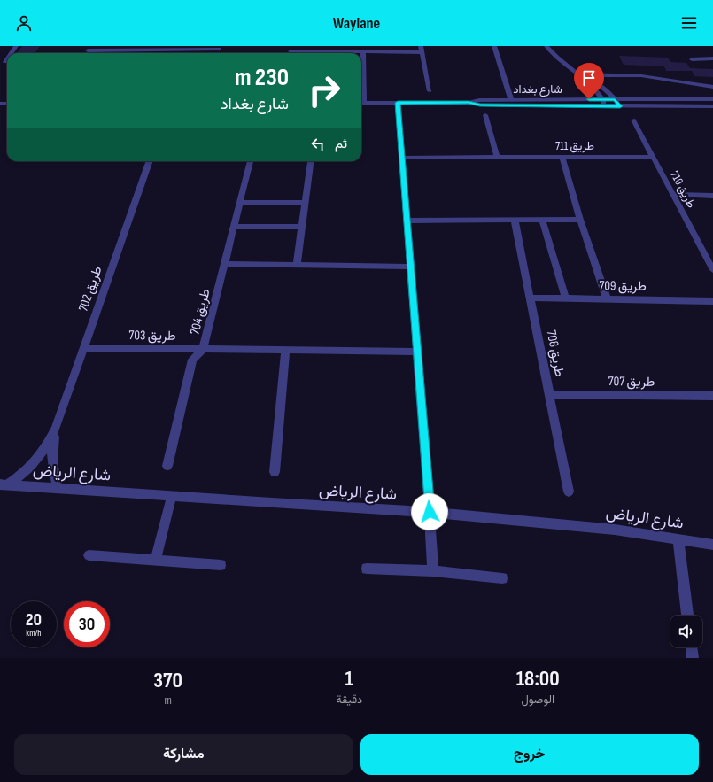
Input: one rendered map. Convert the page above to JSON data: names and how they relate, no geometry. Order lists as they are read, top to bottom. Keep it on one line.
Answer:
{"streets":{"street":["شارع بغداد","طريق 711","طريق 710","طريق 709","طريق 702","طريق 704","طريق 703","طريق 708","طريق 707","شارع الرياض"]},"crossings":[["طريق 711","طريق 710"],["طريق 709","طريق 708"],["طريق 702","طريق 703"],["طريق 702","شارع الرياض"],["طريق 704","طريق 703"],["طريق 708","طريق 707"]],"page":{"header":"Waylane","turn":["230 m","شارع بغداد"],"then":"ثم","speed":"20 km/h","limit":"30","eta":["18:00","الوصول","1","دقيقة","370","m"],"buttons":["خروج","مشاركة"]}}
